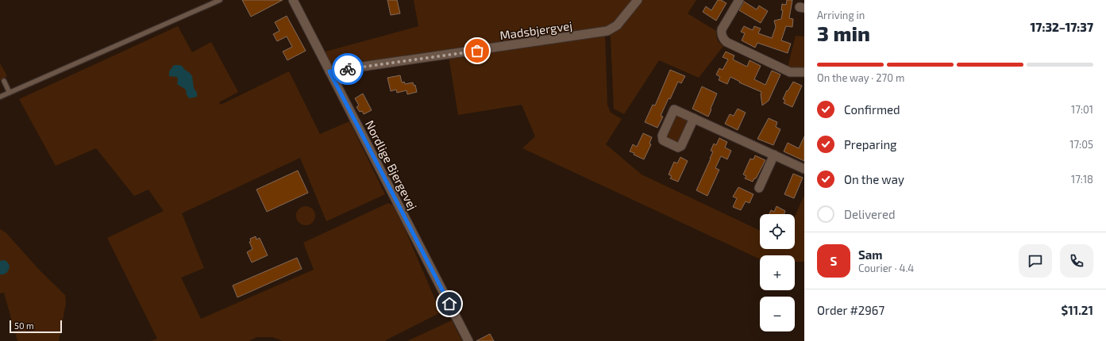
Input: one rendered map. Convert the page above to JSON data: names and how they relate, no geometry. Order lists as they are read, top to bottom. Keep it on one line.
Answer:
{"streets":{"street":["Madsbjergvej","Nordlige Bjergevej"]},"crossings":[["Madsbjergvej","Nordlige Bjergevej"]],"scale_bar":"50 m","page":{"heading":["3 min","Arriving in","17:32–17:37"],"panel":["Sam","Courier · 4.4","Order #2967","$11.21"],"bar":"On the way · 270 m","list":[["Confirmed","17:01"],["Preparing","17:05"],["On the way","17:18"],"Delivered"],"map_buttons":["+","−"],"round":"S","scale":"50 m"}}
